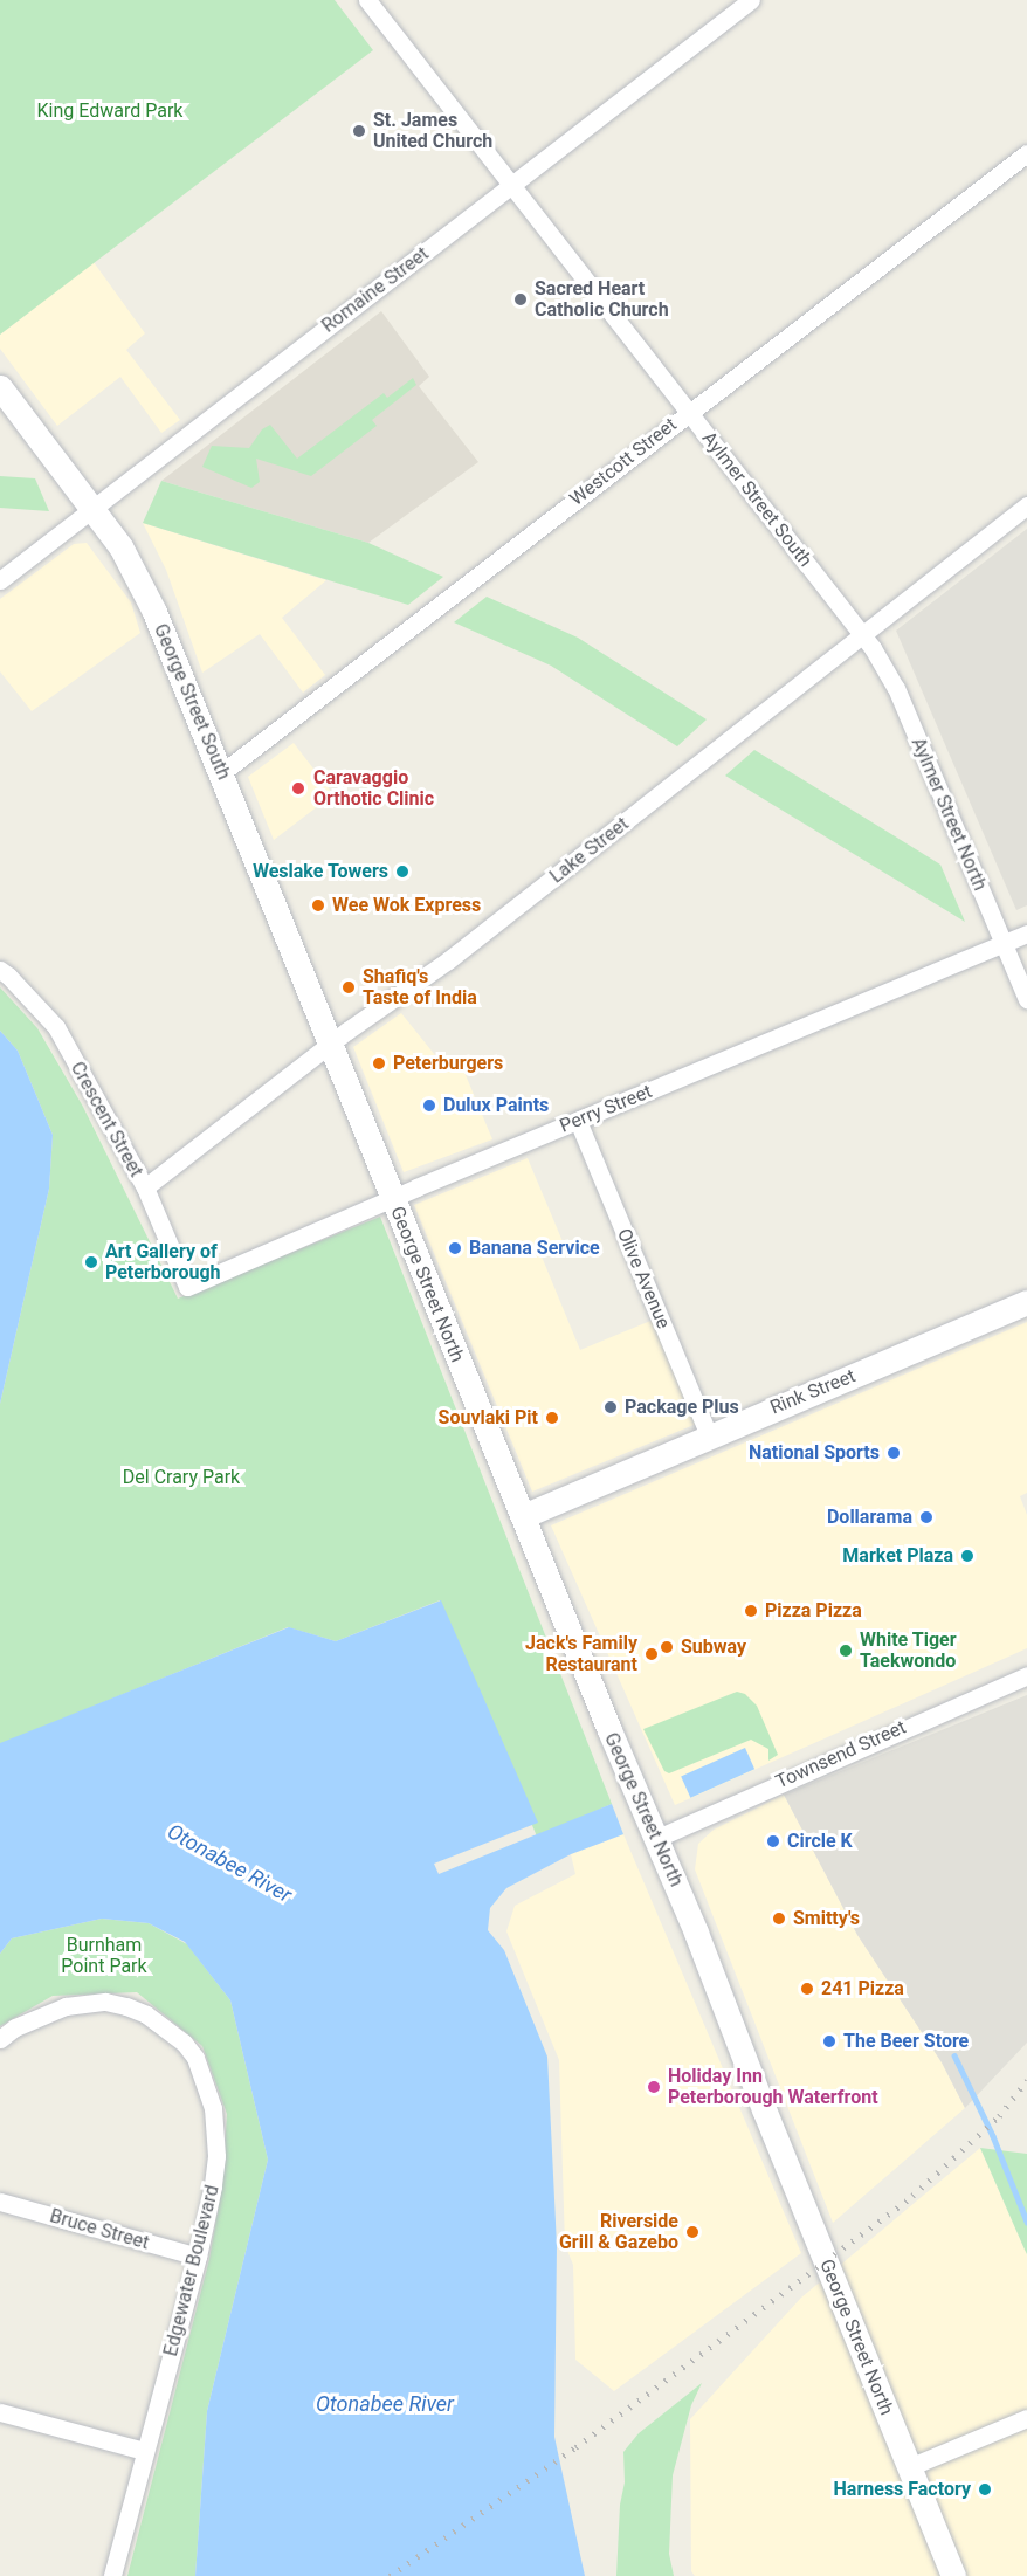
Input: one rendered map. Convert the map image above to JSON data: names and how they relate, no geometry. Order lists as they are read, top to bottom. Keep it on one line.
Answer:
{"streets":{"main road":["George Street South","George Street North","Rink Street"],"street":["Romaine Street","Westcott Street","Aylmer Street South","Aylmer Street North","Lake Street","Perry Street","Crescent Street","Olive Avenue","Townsend Street","Bruce Street","Edgewater Boulevard"]},"crossings":[["Romaine Street","Aylmer Street South"],["Romaine Street","George Street South"],["Westcott Street","Aylmer Street South"],["Westcott Street","George Street South"],["Aylmer Street South","Aylmer Street North"],["Aylmer Street South","Lake Street"],["George Street South","Lake Street"],["George Street South","George Street North"],["Aylmer Street North","Lake Street"],["Aylmer Street North","Perry Street"],["Lake Street","Crescent Street"],["Lake Street","George Street North"],["Perry Street","Crescent Street"],["Perry Street","Olive Avenue"],["Perry Street","George Street North"],["Olive Avenue","Rink Street"],["George Street North","Rink Street"],["George Street North","Townsend Street"],["Bruce Street","Edgewater Boulevard"]],"water":["Otonabee River"],"parks":["King Edward Park","Del Crary Park","Burnham Point Park"],"places":["St. James United Church","Sacred Heart Catholic Church","Caravaggio Orthotic Clinic","Weslake Towers","Wee Wok Express","Shafiq's Taste of India","Peterburgers","Dulux Paints","Banana Service","Art Gallery of Peterborough","Package Plus","Souvlaki Pit","National Sports","Dollarama","Market Plaza","Pizza Pizza","Subway","White Tiger Taekwondo","Jack's Family Restaurant","Circle K","Smitty's","241 Pizza","The Beer Store","Holiday Inn Peterborough Waterfront","Riverside Grill & Gazebo","Harness Factory"]}
